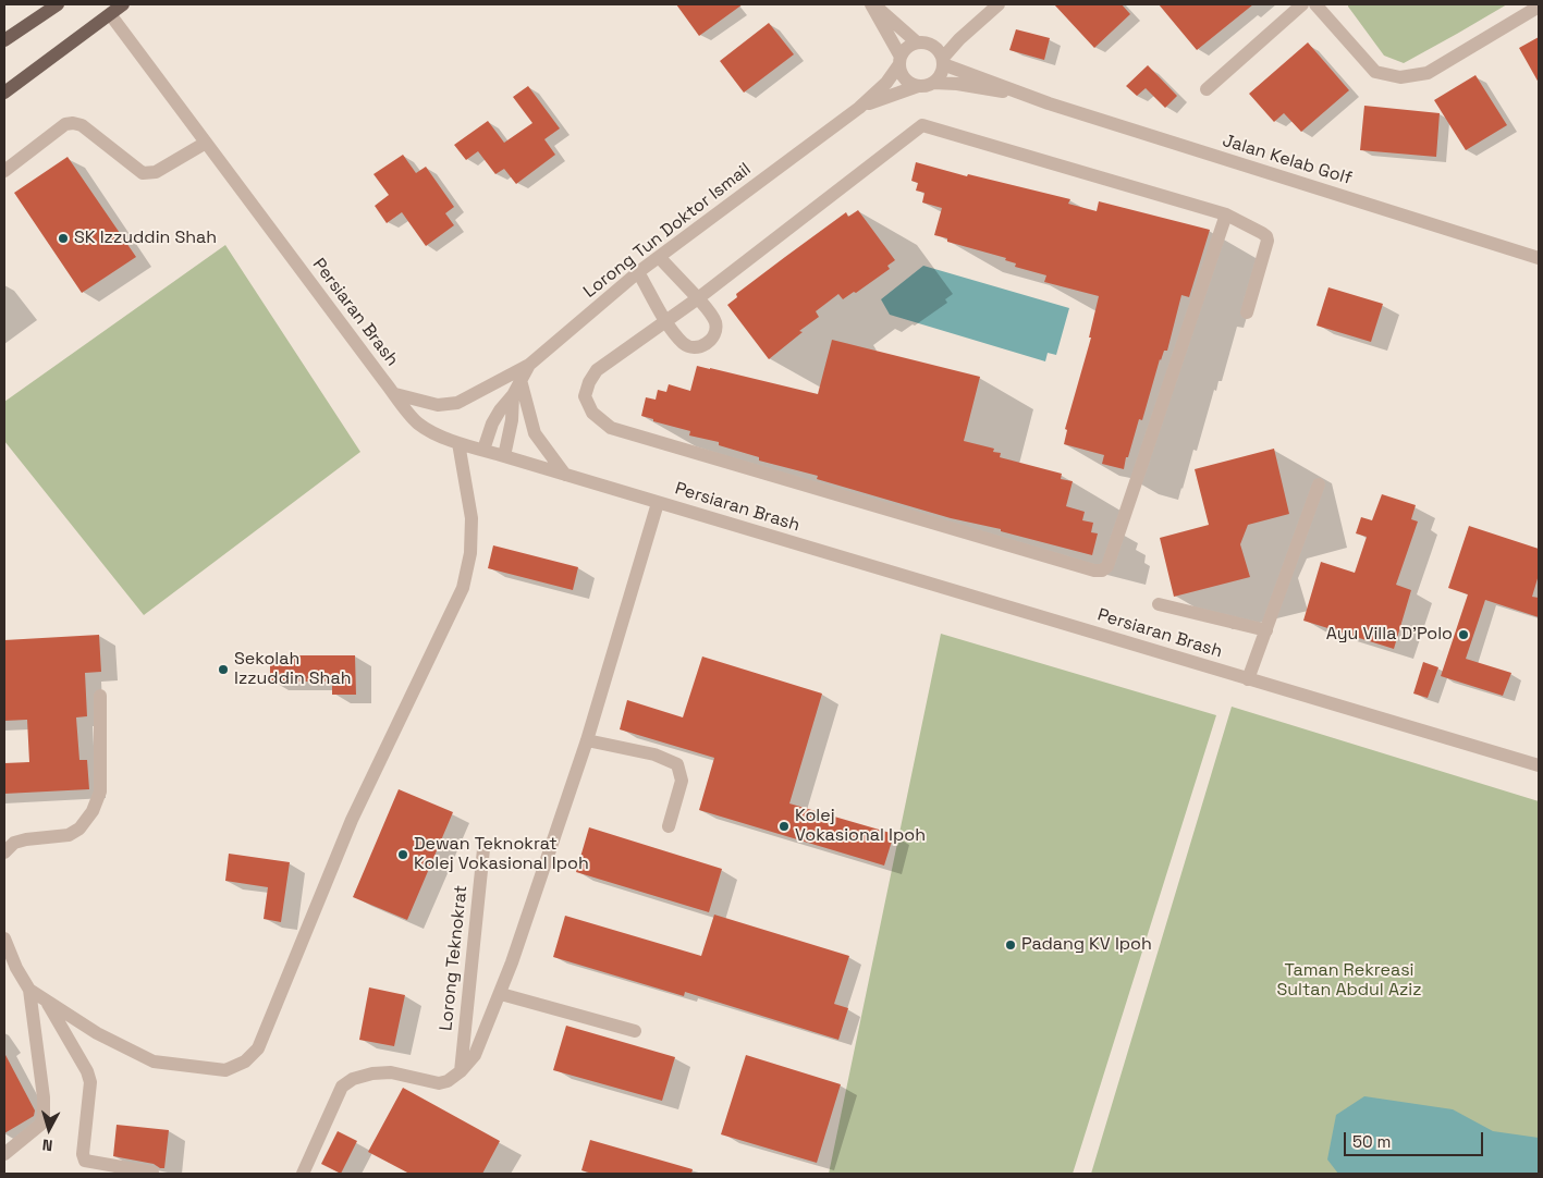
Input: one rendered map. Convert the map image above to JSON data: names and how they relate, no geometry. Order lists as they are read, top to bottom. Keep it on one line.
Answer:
{"streets":{"street":["Jalan Kelab Golf","Lorong Tun Doktor Ismail","Persiaran Brash","Lorong Teknokrat"]},"crossings":[["Jalan Kelab Golf","Lorong Tun Doktor Ismail"],["Lorong Tun Doktor Ismail","Persiaran Brash"]],"parks":["Taman Rekreasi Sultan Abdul Aziz"],"places":["SK Izzuddin Shah","Ayu Villa D'Polo","Sekolah Izzuddin Shah","Kolej Vokasional Ipoh","Dewan Teknokrat Kolej Vokasional Ipoh","Padang KV Ipoh"],"scale_bar":"50 m","north":"bottom"}
